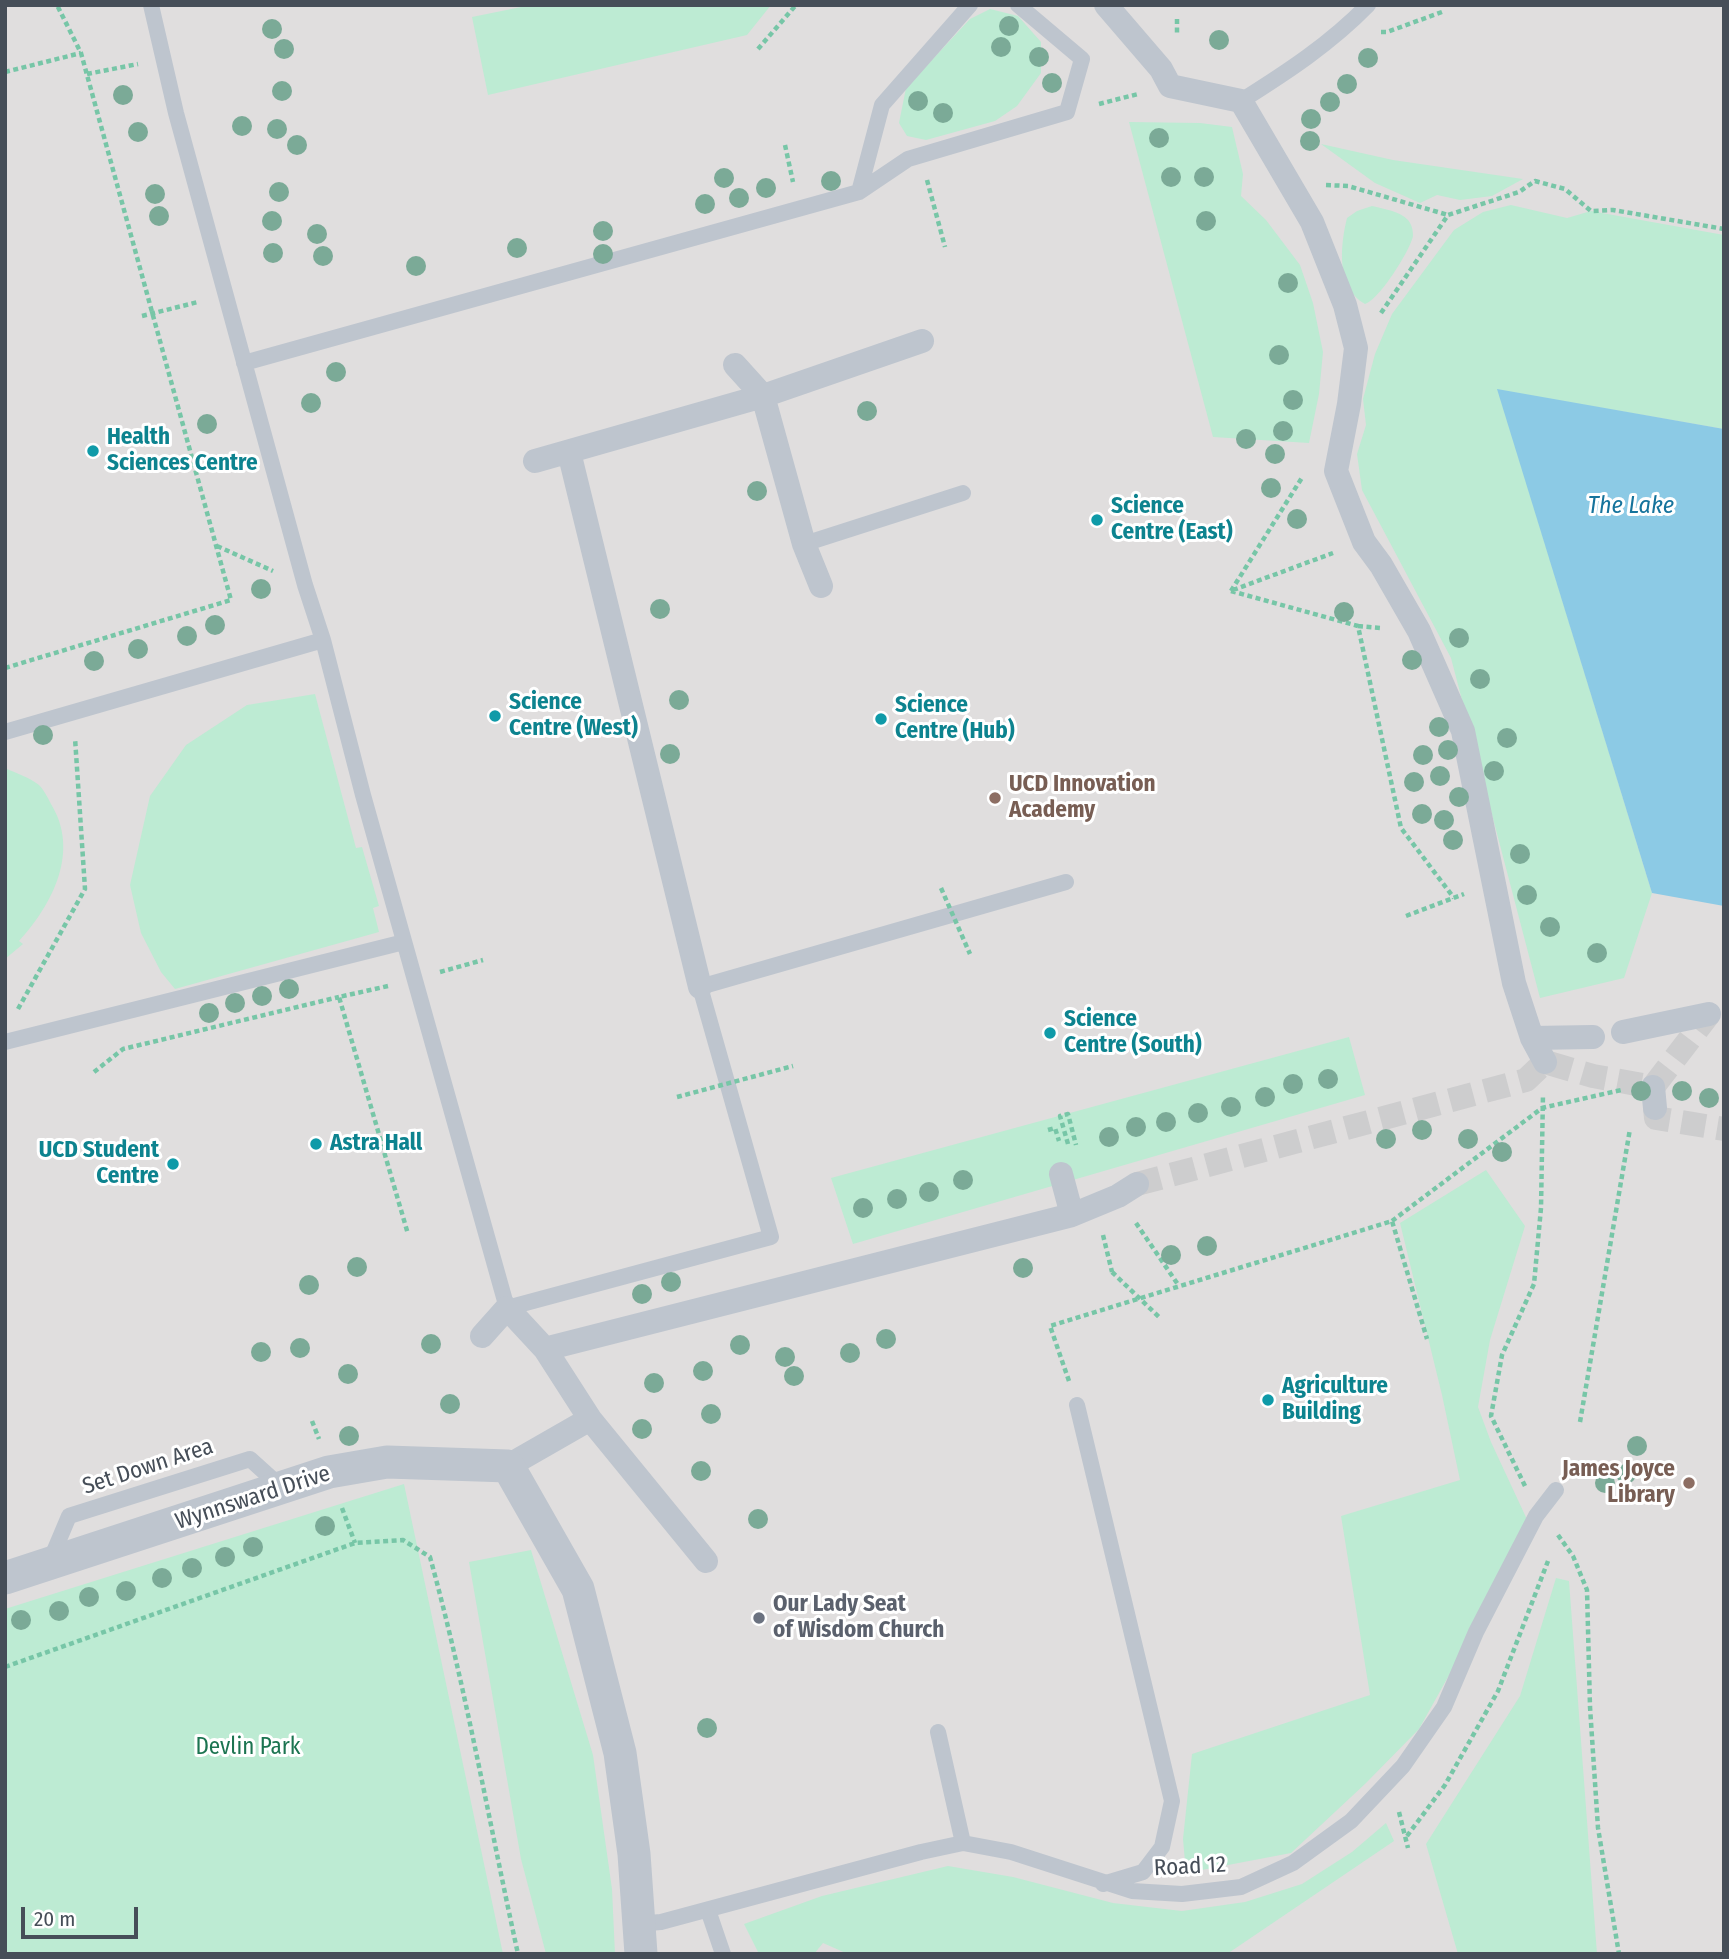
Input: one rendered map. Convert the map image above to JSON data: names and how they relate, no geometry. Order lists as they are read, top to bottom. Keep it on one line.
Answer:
{"streets":{"street":["Wynnsward Drive"],"lane":["Road 12"]},"water":["The Lake"],"parks":["Devlin Park"],"places":["Health Sciences Centre","Science Centre (East)","Science Centre (West)","Science Centre (Hub)","UCD Innovation Academy","Science Centre (South)","Astra Hall","UCD Student Centre","Agriculture Building","James Joyce Library","Our Lady Seat of Wisdom Church"],"scale_bar":"20 m"}
